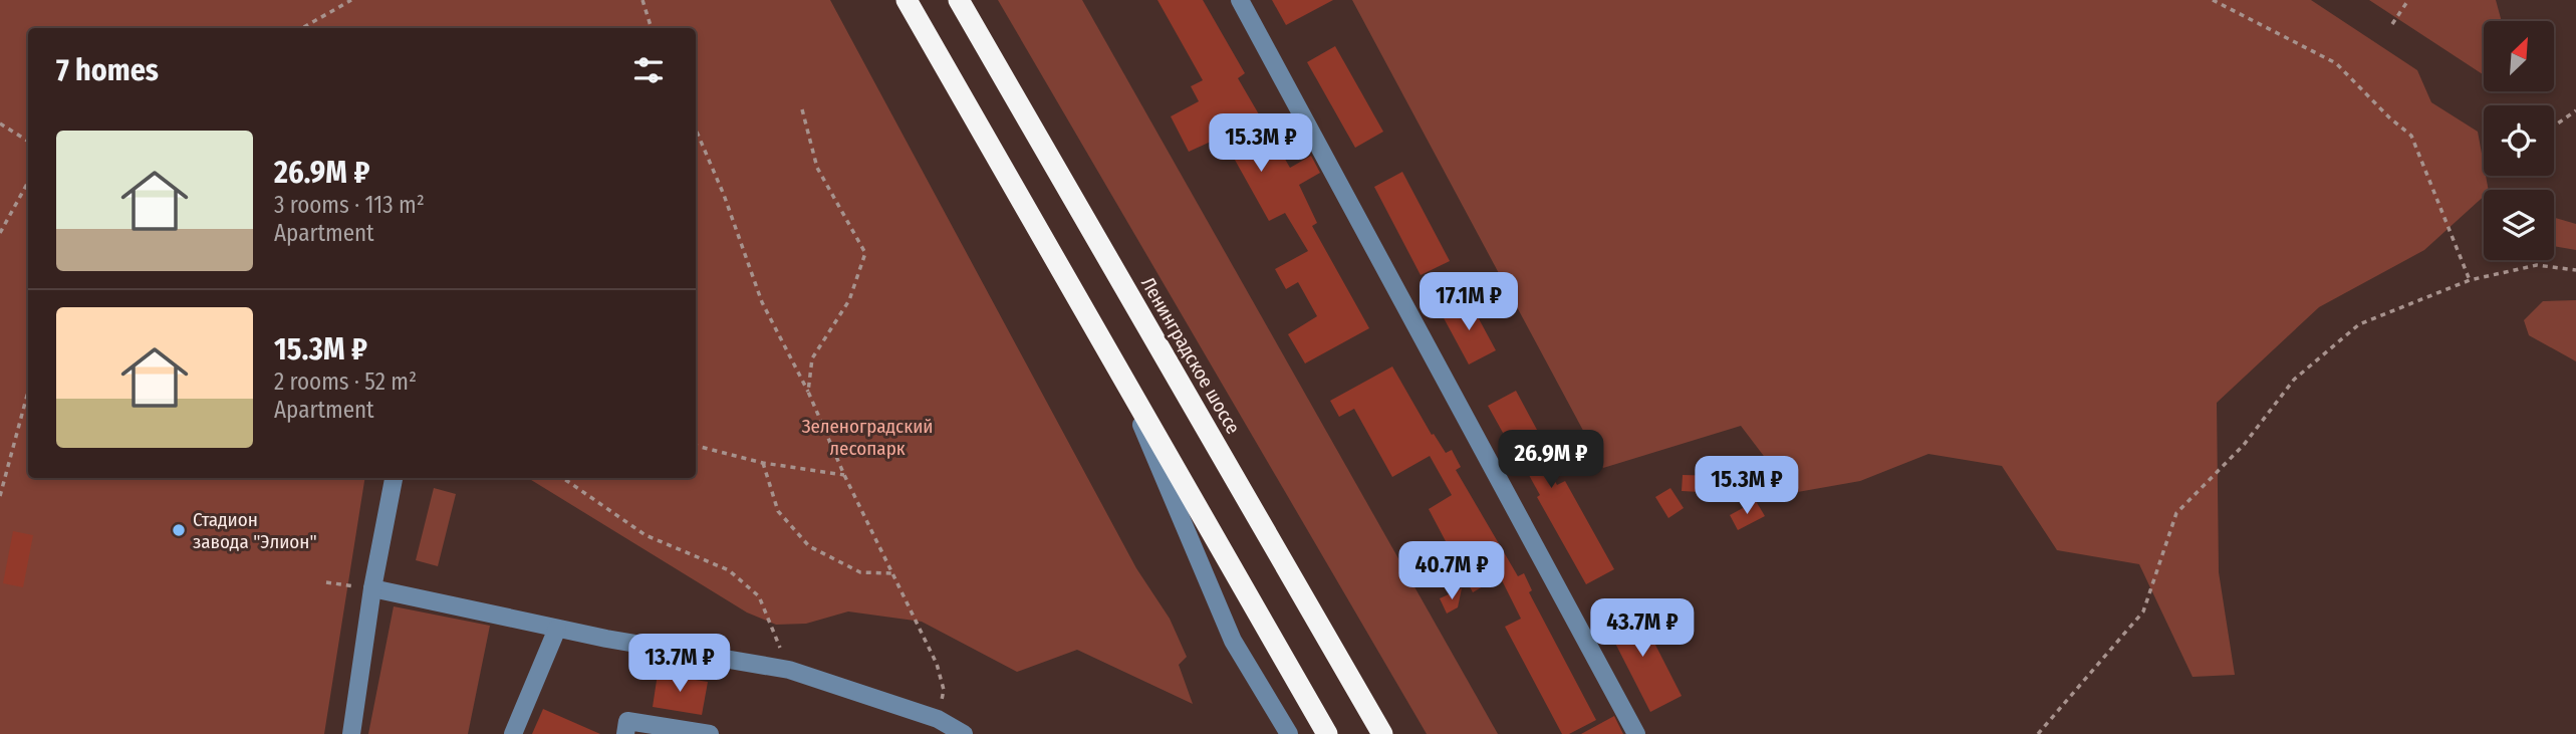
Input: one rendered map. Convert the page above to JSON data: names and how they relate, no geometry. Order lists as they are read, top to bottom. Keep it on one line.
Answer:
{"streets":{"highway":["Ленинградское шоссе"]},"parks":["Зеленоградский лесопарк"],"places":["Стадион завода \"Элион\""],"north":"top right","page":{"heading":"7 homes","list":[{"name":"26.9M ₽","note":"3 rooms · 113 m² · Apartment"},{"name":"15.3M ₽","note":"2 rooms · 52 m² · Apartment"}],"price":["15.3M ₽","17.1M ₽","26.9M ₽","15.3M ₽","40.7M ₽","43.7M ₽","13.7M ₽"]}}
